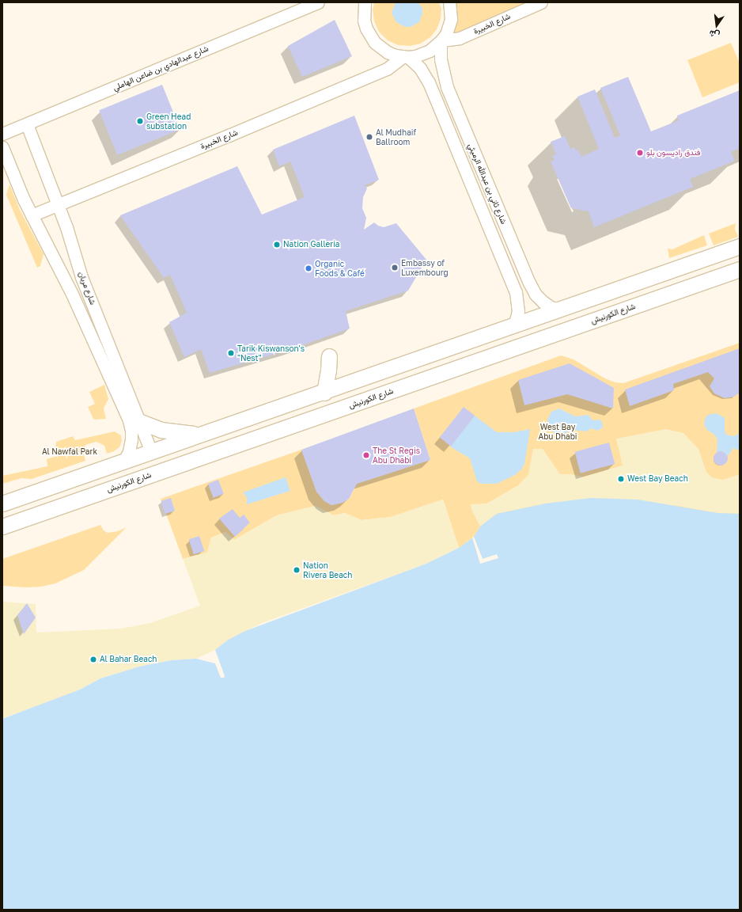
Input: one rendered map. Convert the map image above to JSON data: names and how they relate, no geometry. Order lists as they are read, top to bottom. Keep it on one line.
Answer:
{"streets":{"main road":["شارع الكورنيش"],"street":["شارع الخبيرة","شارع عبدالهادي بن ضاعن الهاملي","شارع ثاني بن عبدالله الرميثي","شارع مربان"]},"crossings":[["شارع الخبيرة","شارع ثاني بن عبدالله الرميثي"],["شارع الخبيرة","شارع مربان"],["شارع عبدالهادي بن ضاعن الهاملي","شارع مربان"]],"parks":["West Bay Abu Dhabi","Al Nawfal Park"],"places":["Green Head substation","Al Mudhaif Ballroom","فندق راديسون بلو","Nation Galleria","Embassy of Luxembourg","Organic Foods & Café","Tarik Kiswanson's \"Nest\"","The St Regis Abu Dhabi","West Bay Beach","Nation Rivera Beach","Al Bahar Beach"],"north":"bottom"}
